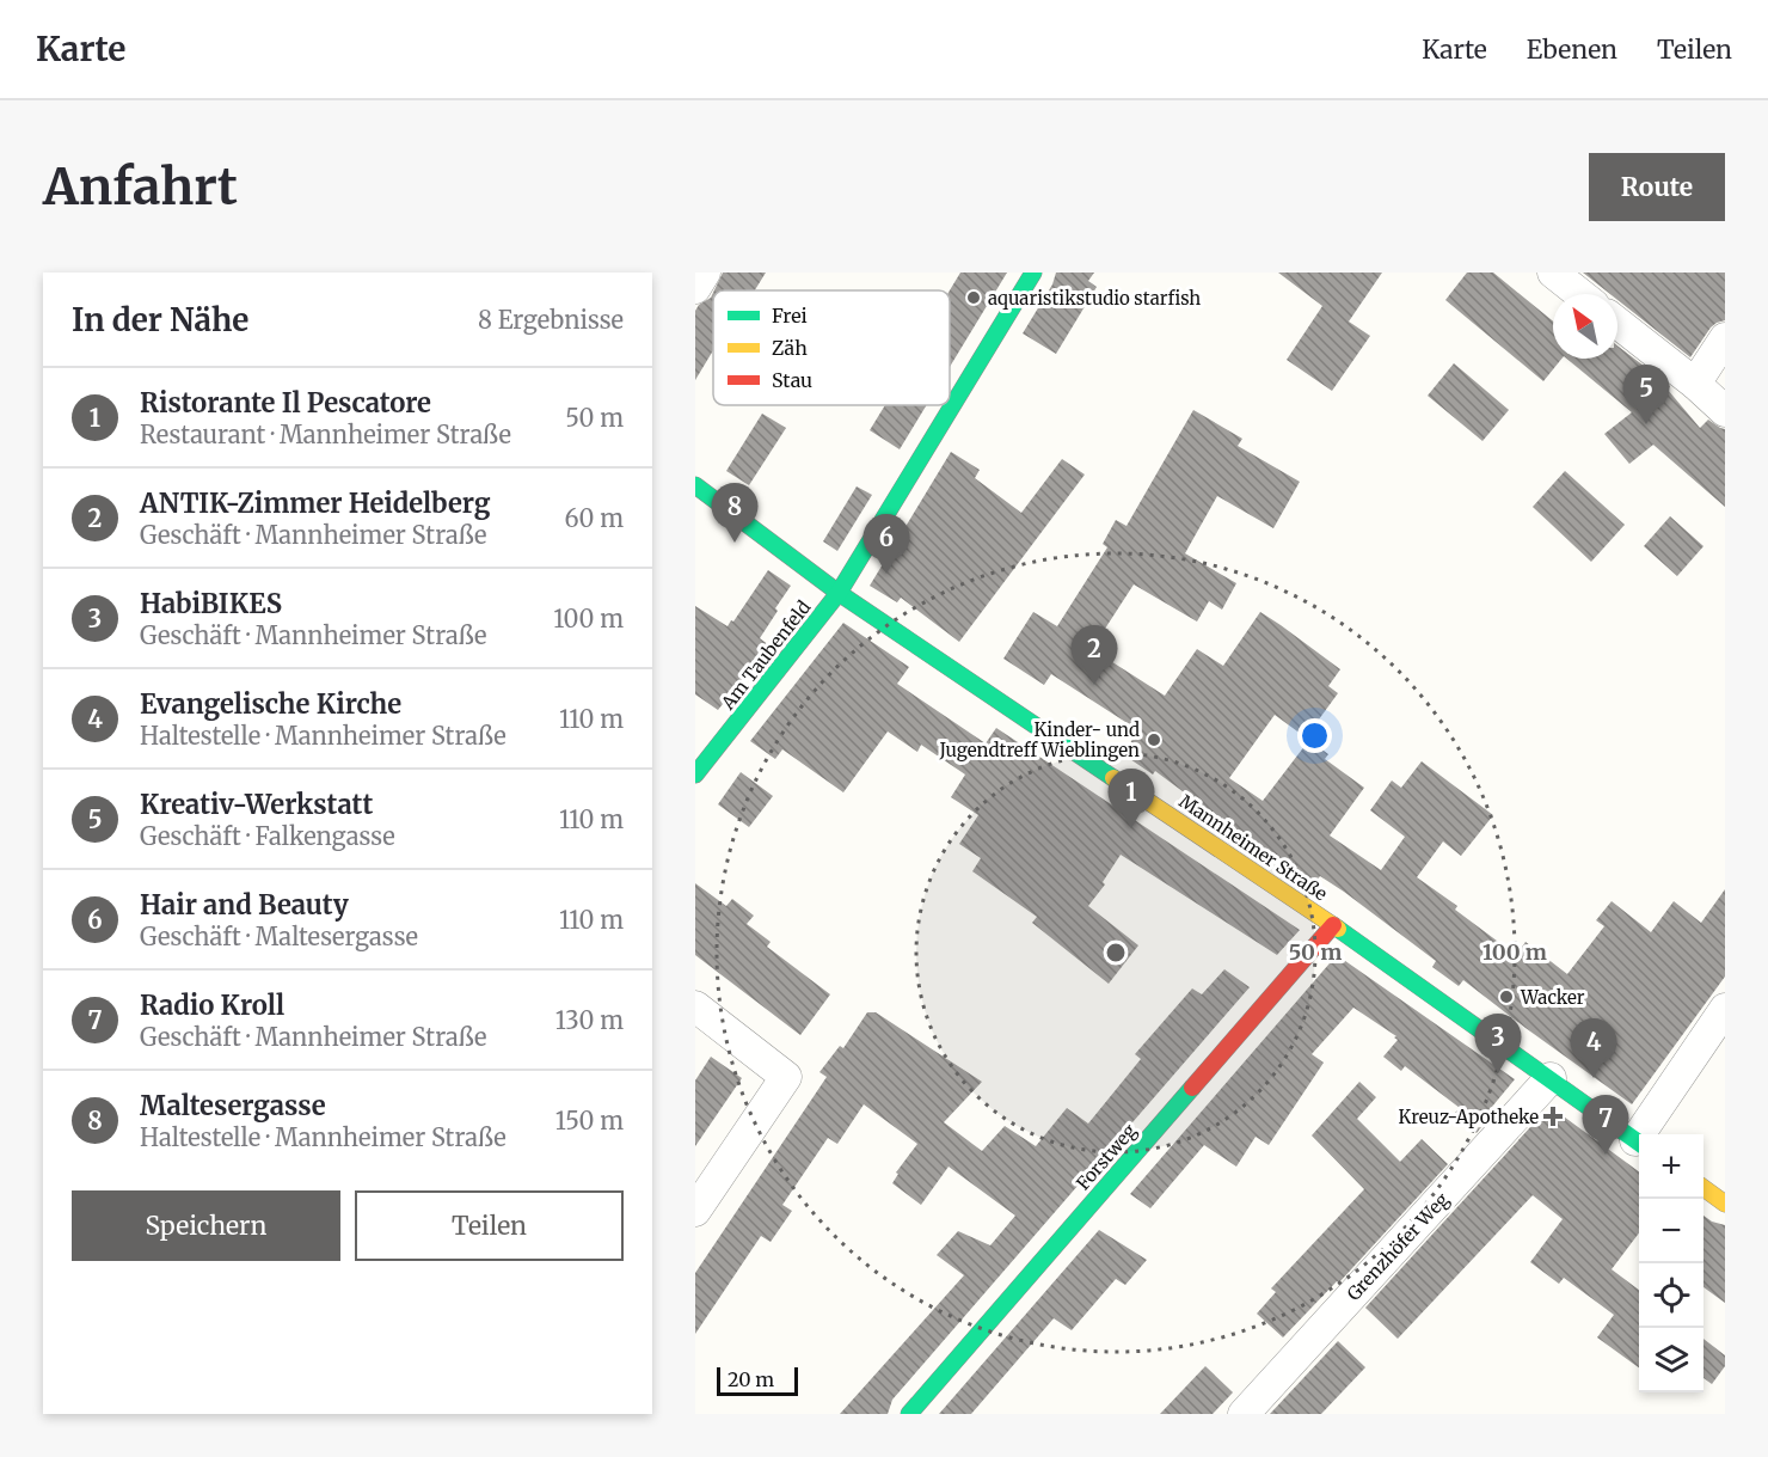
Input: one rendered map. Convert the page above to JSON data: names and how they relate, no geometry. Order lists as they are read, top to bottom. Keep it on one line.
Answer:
{"streets":{"street":["Am Taubenfeld","Mannheimer Straße","Forstweg","Grenzhöfer Weg"]},"crossings":[["Am Taubenfeld","Mannheimer Straße"],["Mannheimer Straße","Forstweg"],["Mannheimer Straße","Grenzhöfer Weg"]],"places":{"other":["aquaristikstudio starfish","Kinder- und Jugendtreff Wieblingen","Wacker"],"health":["Kreuz-Apotheke"]},"legend":["Frei","Zäh","Stau"],"scale_bar":"20 m","north":"top left","page":{"header":"Karte","nav":["Karte","Ebenen","Teilen"],"buttons":["Route",["Speichern","Teilen"]],"title":"Anfahrt","heading":["In der Nähe","8 Ergebnisse"],"pins":["5","8","6","2","1","3","4","7"],"list":[{"mark":"1","name":"Ristorante Il Pescatore","note":"Restaurant · Mannheimer Straße","value":"50 m"},{"mark":"2","name":"ANTIK-Zimmer Heidelberg","note":"Geschäft · Mannheimer Straße","value":"60 m"},{"mark":"3","name":"HabiBIKES","note":"Geschäft · Mannheimer Straße","value":"100 m"},{"mark":"4","name":"Evangelische Kirche","note":"Haltestelle · Mannheimer Straße","value":"110 m"},{"mark":"5","name":"Kreativ-Werkstatt","note":"Geschäft · Falkengasse","value":"110 m"},{"mark":"6","name":"Hair and Beauty","note":"Geschäft · Maltesergasse","value":"110 m"},{"mark":"7","name":"Radio Kroll","note":"Geschäft · Mannheimer Straße","value":"130 m"},{"mark":"8","name":"Maltesergasse","note":"Haltestelle · Mannheimer Straße","value":"150 m"}],"map_buttons":["+","−"],"scale":"20 m"},"rings":["50 m","100 m"]}
